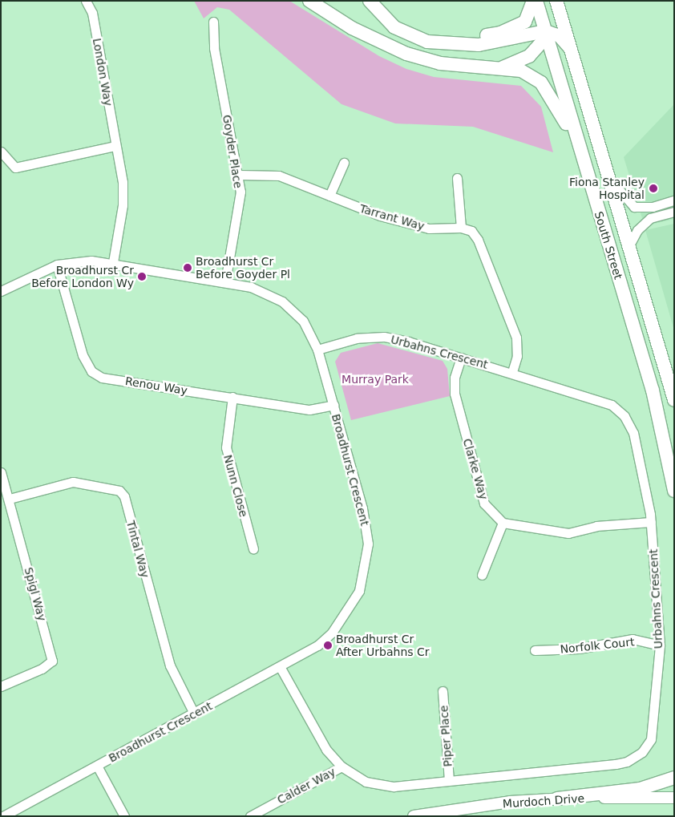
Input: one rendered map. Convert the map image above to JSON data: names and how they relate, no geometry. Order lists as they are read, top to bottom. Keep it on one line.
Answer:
{"streets":{"highway":["South Street"],"main road":["Murdoch Drive"],"street":["London Way","Goyder Place","Tarrant Way","Urbahns Crescent","Renou Way","Clarke Way","Broadhurst Crescent","Nunn Close","Tintal Way","Spigl Way","Norfolk Court","Piper Place","Calder Way"]},"crossings":[["London Way","Broadhurst Crescent"],["Goyder Place","Tarrant Way"],["Goyder Place","Broadhurst Crescent"],["Urbahns Crescent","Clarke Way"],["Urbahns Crescent","Broadhurst Crescent"],["Urbahns Crescent","Norfolk Court"],["Urbahns Crescent","Piper Place"],["Urbahns Crescent","Calder Way"],["Renou Way","Broadhurst Crescent"],["Renou Way","Nunn Close"],["Broadhurst Crescent","Tintal Way"],["Tintal Way","Spigl Way"]],"parks":["Murray Park"],"places":["Fiona Stanley Hospital","Broadhurst Cr Before Goyder Pl","Broadhurst Cr Before London Wy","Broadhurst Cr After Urbahns Cr"]}
